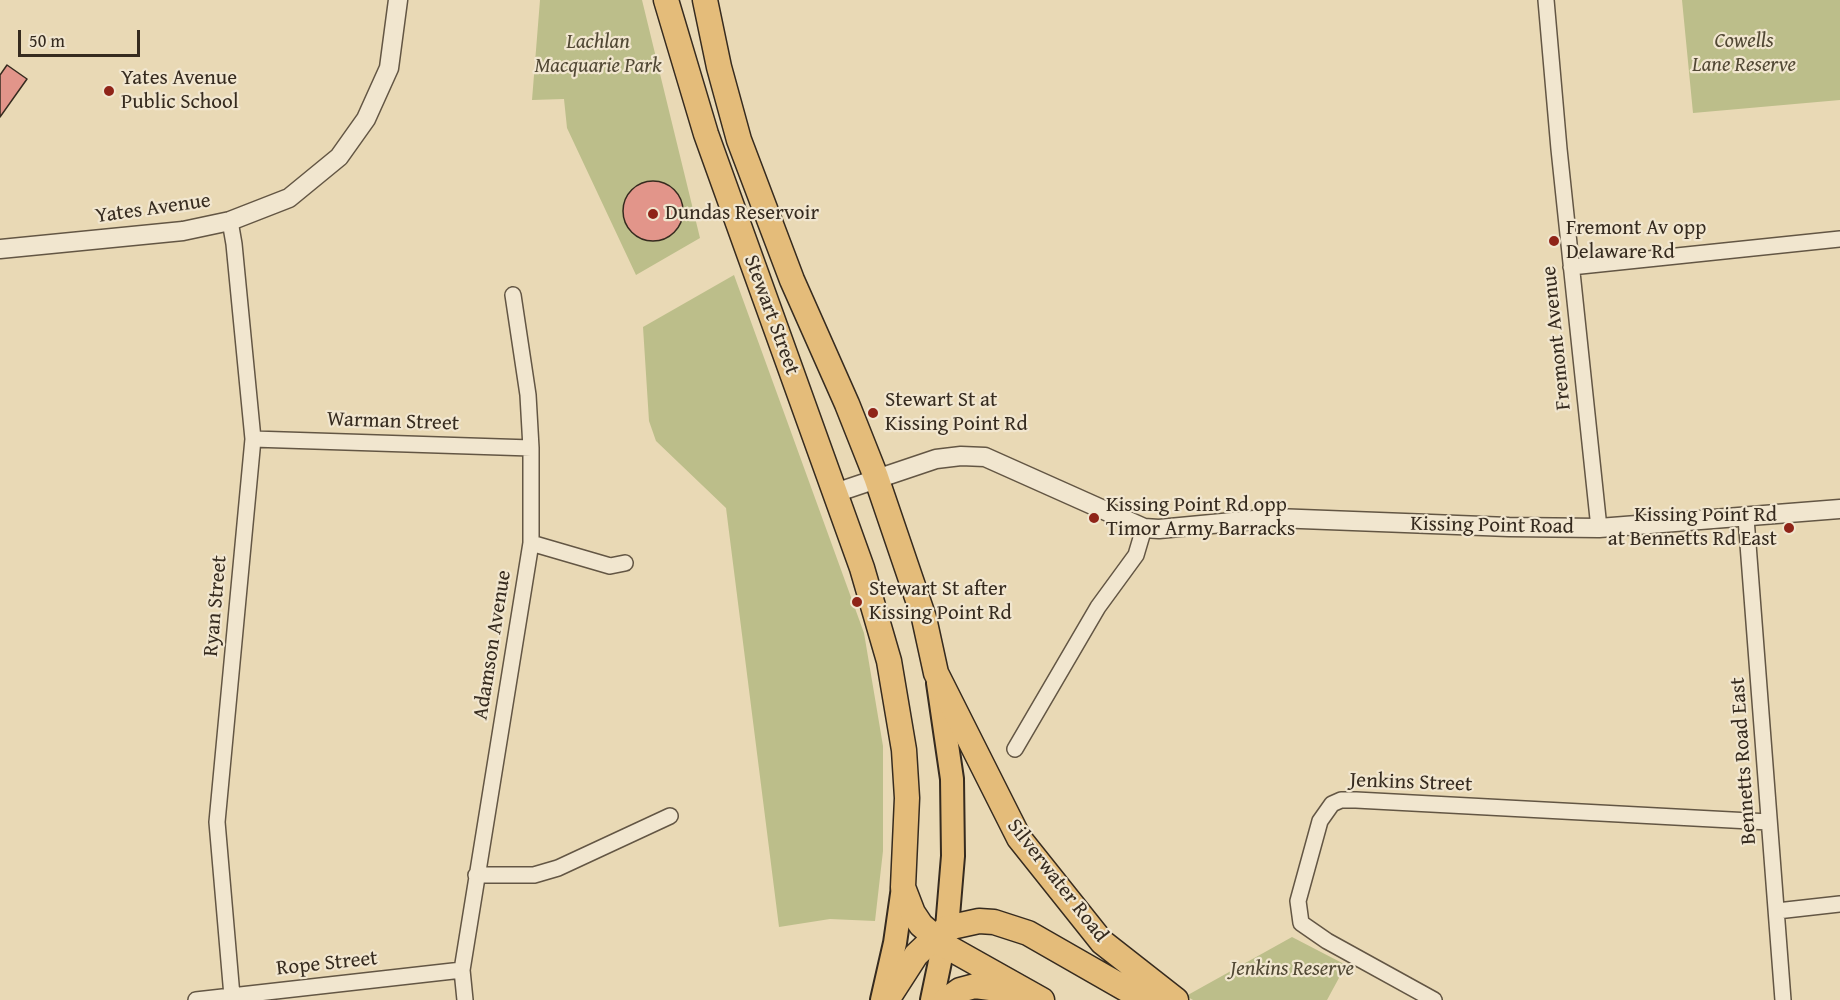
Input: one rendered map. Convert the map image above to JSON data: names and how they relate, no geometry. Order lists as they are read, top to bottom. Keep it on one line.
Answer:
{"streets":{"highway":["Stewart Street","Silverwater Road"],"street":["Yates Avenue","Fremont Avenue","Warman Street","Kissing Point Road","Ryan Street","Adamson Avenue","Bennetts Road East","Jenkins Street","Rope Street"]},"crossings":[["Yates Avenue","Ryan Street"],["Stewart Street","Kissing Point Road"],["Fremont Avenue","Kissing Point Road"],["Warman Street","Ryan Street"],["Warman Street","Adamson Avenue"],["Kissing Point Road","Bennetts Road East"],["Ryan Street","Rope Street"],["Adamson Avenue","Rope Street"],["Bennetts Road East","Jenkins Street"]],"parks":["Cowells Lane Reserve","Lachlan Macquarie Park","Jenkins Reserve"],"places":["Yates Avenue Public School","Dundas Reservoir","Fremont Av opp Delaware Rd","Stewart St at Kissing Point Rd","Kissing Point Rd opp Timor Army Barracks","Kissing Point Rd at Bennetts Rd East","Stewart St after Kissing Point Rd"],"scale_bar":"50 m"}
